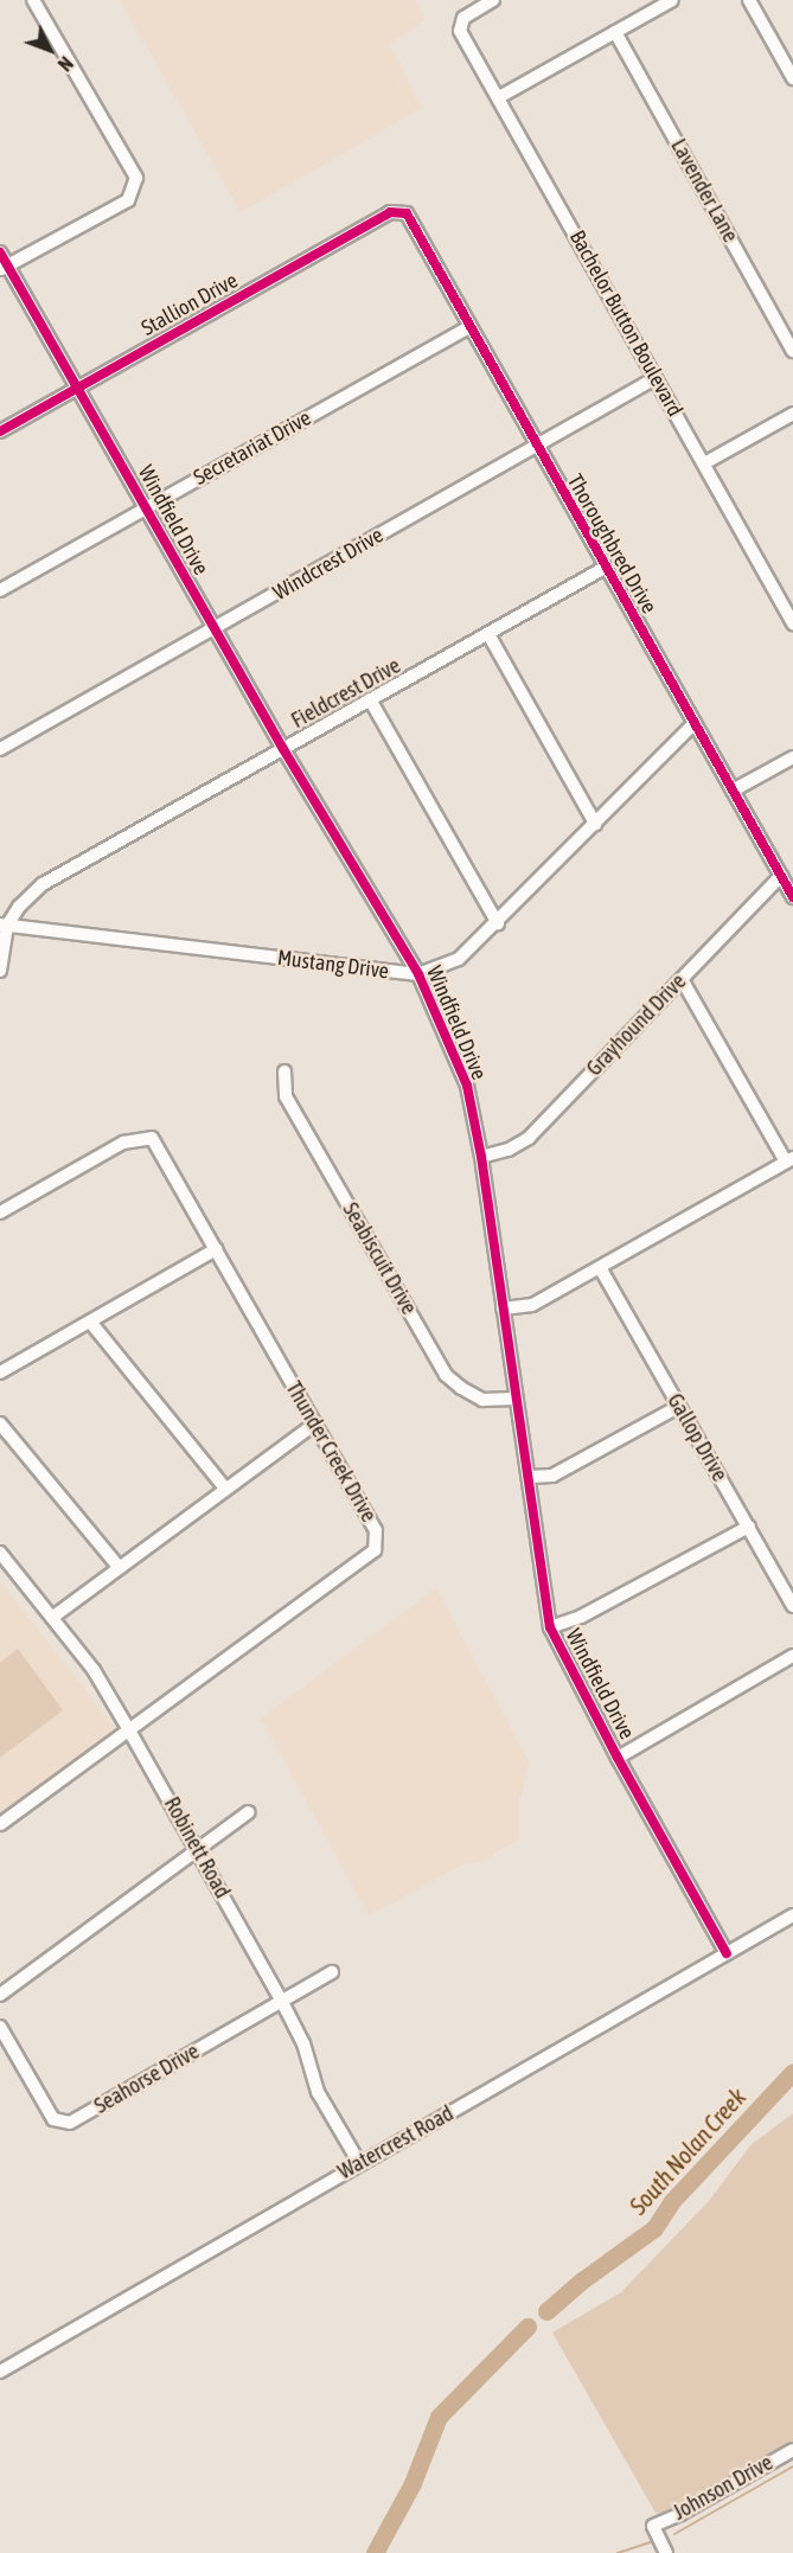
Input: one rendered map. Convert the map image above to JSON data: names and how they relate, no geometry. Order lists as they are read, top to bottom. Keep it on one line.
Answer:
{"streets":{"street":["Lavender Lane","Stallion Drive","Bachelor Button Boulevard","Secretariat Drive","Windfield Drive","Thoroughbred Drive","Windcrest Drive","Fieldcrest Drive","Mustang Drive","Grayhound Drive","Seabiscuit Drive","Gallop Drive","Thunder Creek Drive","Robinett Road","Seahorse Drive","Watercrest Road","Johnson Drive"]},"crossings":[["Stallion Drive","Windfield Drive"],["Stallion Drive","Thoroughbred Drive"],["Bachelor Button Boulevard","Windcrest Drive"],["Secretariat Drive","Windfield Drive"],["Secretariat Drive","Thoroughbred Drive"],["Windfield Drive","Windcrest Drive"],["Windfield Drive","Fieldcrest Drive"],["Windfield Drive","Mustang Drive"],["Windfield Drive","Grayhound Drive"],["Windfield Drive","Seabiscuit Drive"],["Windfield Drive","Watercrest Road"],["Thoroughbred Drive","Windcrest Drive"],["Thoroughbred Drive","Fieldcrest Drive"],["Thoroughbred Drive","Mustang Drive"],["Thoroughbred Drive","Grayhound Drive"],["Fieldcrest Drive","Mustang Drive"],["Thunder Creek Drive","Robinett Road"],["Robinett Road","Seahorse Drive"],["Robinett Road","Watercrest Road"]],"water":["South Nolan Creek"],"north":"bottom right"}
